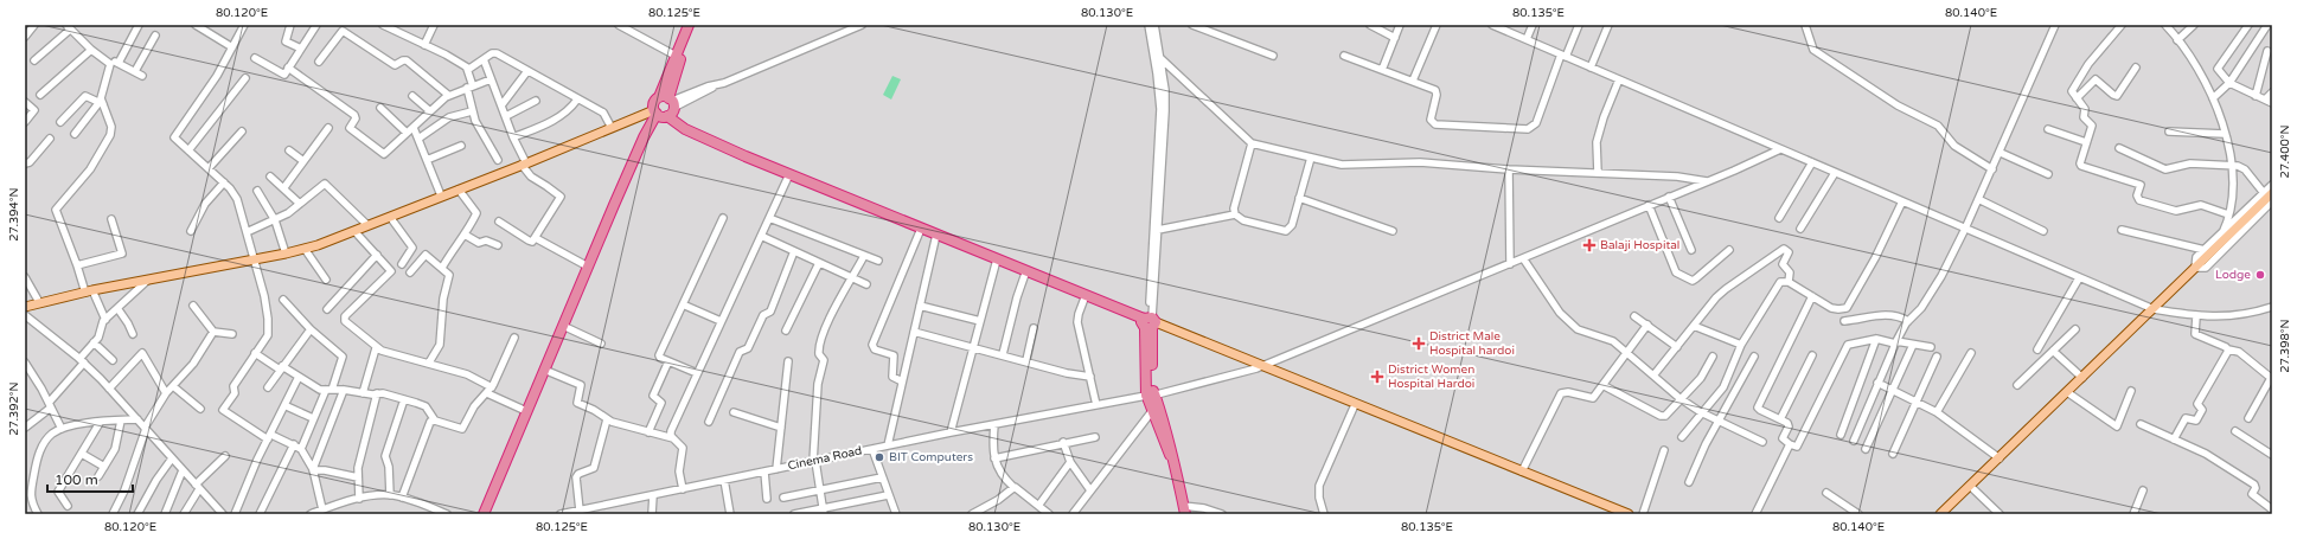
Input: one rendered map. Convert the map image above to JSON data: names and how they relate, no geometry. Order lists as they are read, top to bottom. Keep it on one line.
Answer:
{"streets":{"street":["Cinema Road"]},"places":{"health":["Balaji Hospital","District Male Hospital hardoi","District Women Hospital Hardoi"],"other":["Lodge","BIT Computers"]},"scale_bar":"100 m","coordinates":["80.120°E","80.125°E","80.130°E","80.135°E","80.140°E","27.400°N","27.394°N","27.398°N","27.392°N"]}
